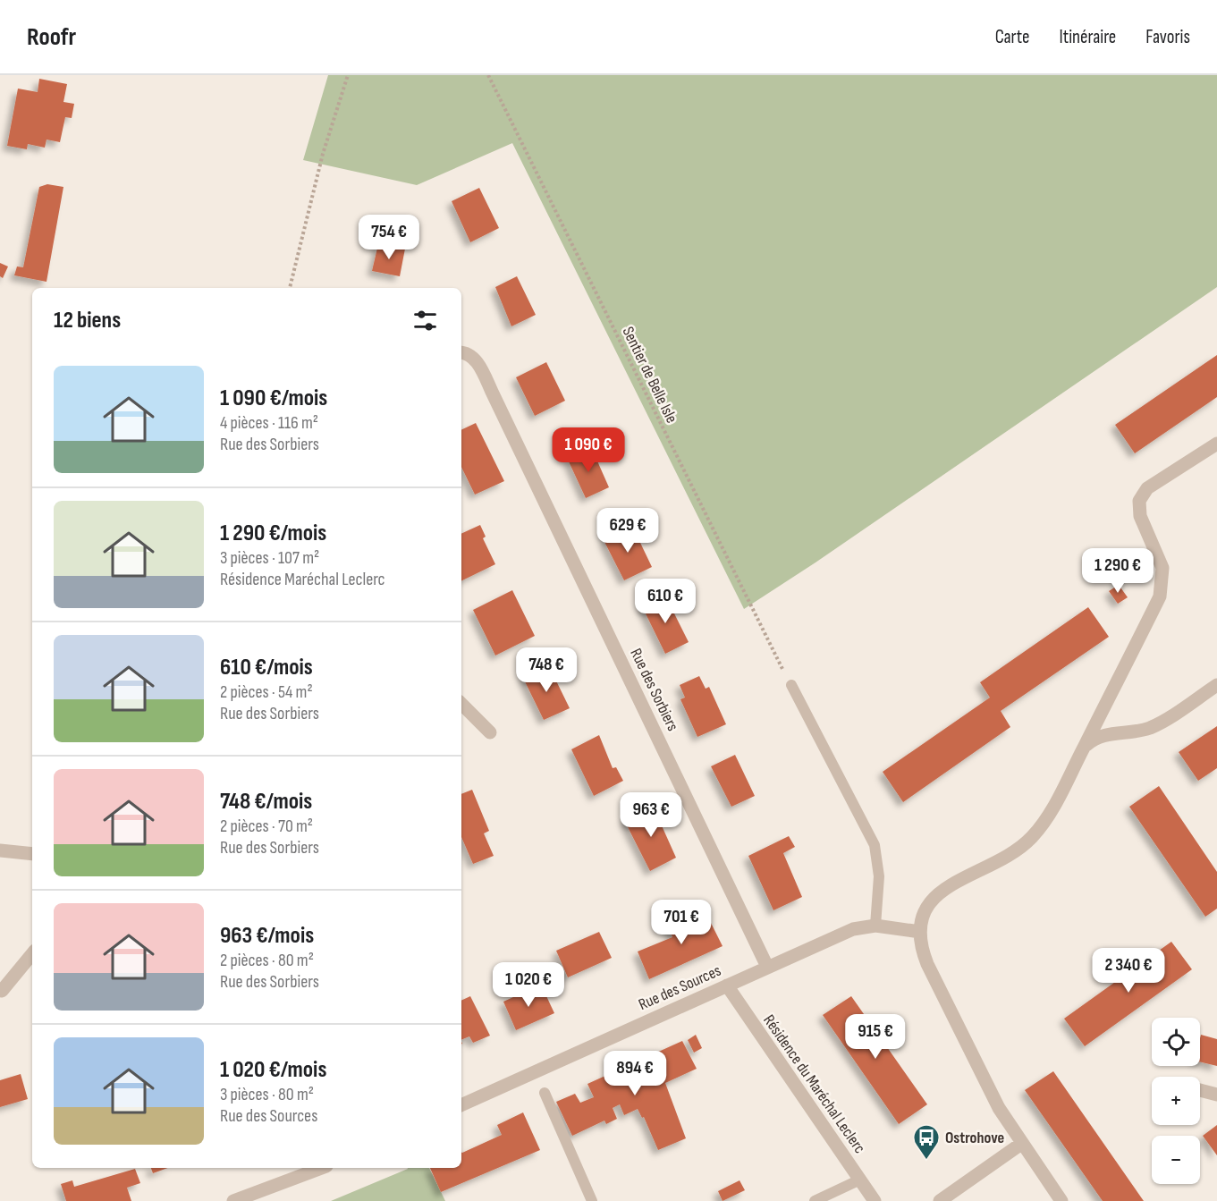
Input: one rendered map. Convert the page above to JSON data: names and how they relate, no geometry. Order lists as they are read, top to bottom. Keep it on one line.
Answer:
{"streets":{"street":["Rue des Sorbiers","Rue des Sources","Résidence du Maréchal Leclerc"],"path":["Sentier de Belle Isle"]},"crossings":[["Rue des Sorbiers","Rue des Sources"],["Rue des Sources","Résidence du Maréchal Leclerc"]],"places":{"bus stop":["Ostrohove"]},"page":{"header":"Roofr","nav":["Carte","Itinéraire","Favoris"],"price":["754 €","1 090 €","629 €","1 290 €","610 €","748 €","963 €","701 €","2 340 €","1 020 €","915 €","894 €"],"heading":"12 biens","list":[{"name":"1 090 €/mois","note":"4 pièces · 116 m² · Rue des Sorbiers"},{"name":"1 290 €/mois","note":"3 pièces · 107 m² · Résidence Maréchal Leclerc"},{"name":"610 €/mois","note":"2 pièces · 54 m² · Rue des Sorbiers"},{"name":"748 €/mois","note":"2 pièces · 70 m² · Rue des Sorbiers"},{"name":"963 €/mois","note":"2 pièces · 80 m² · Rue des Sorbiers"},{"name":"1 020 €/mois","note":"3 pièces · 80 m² · Rue des Sources"}],"map_buttons":["+","−"]}}
